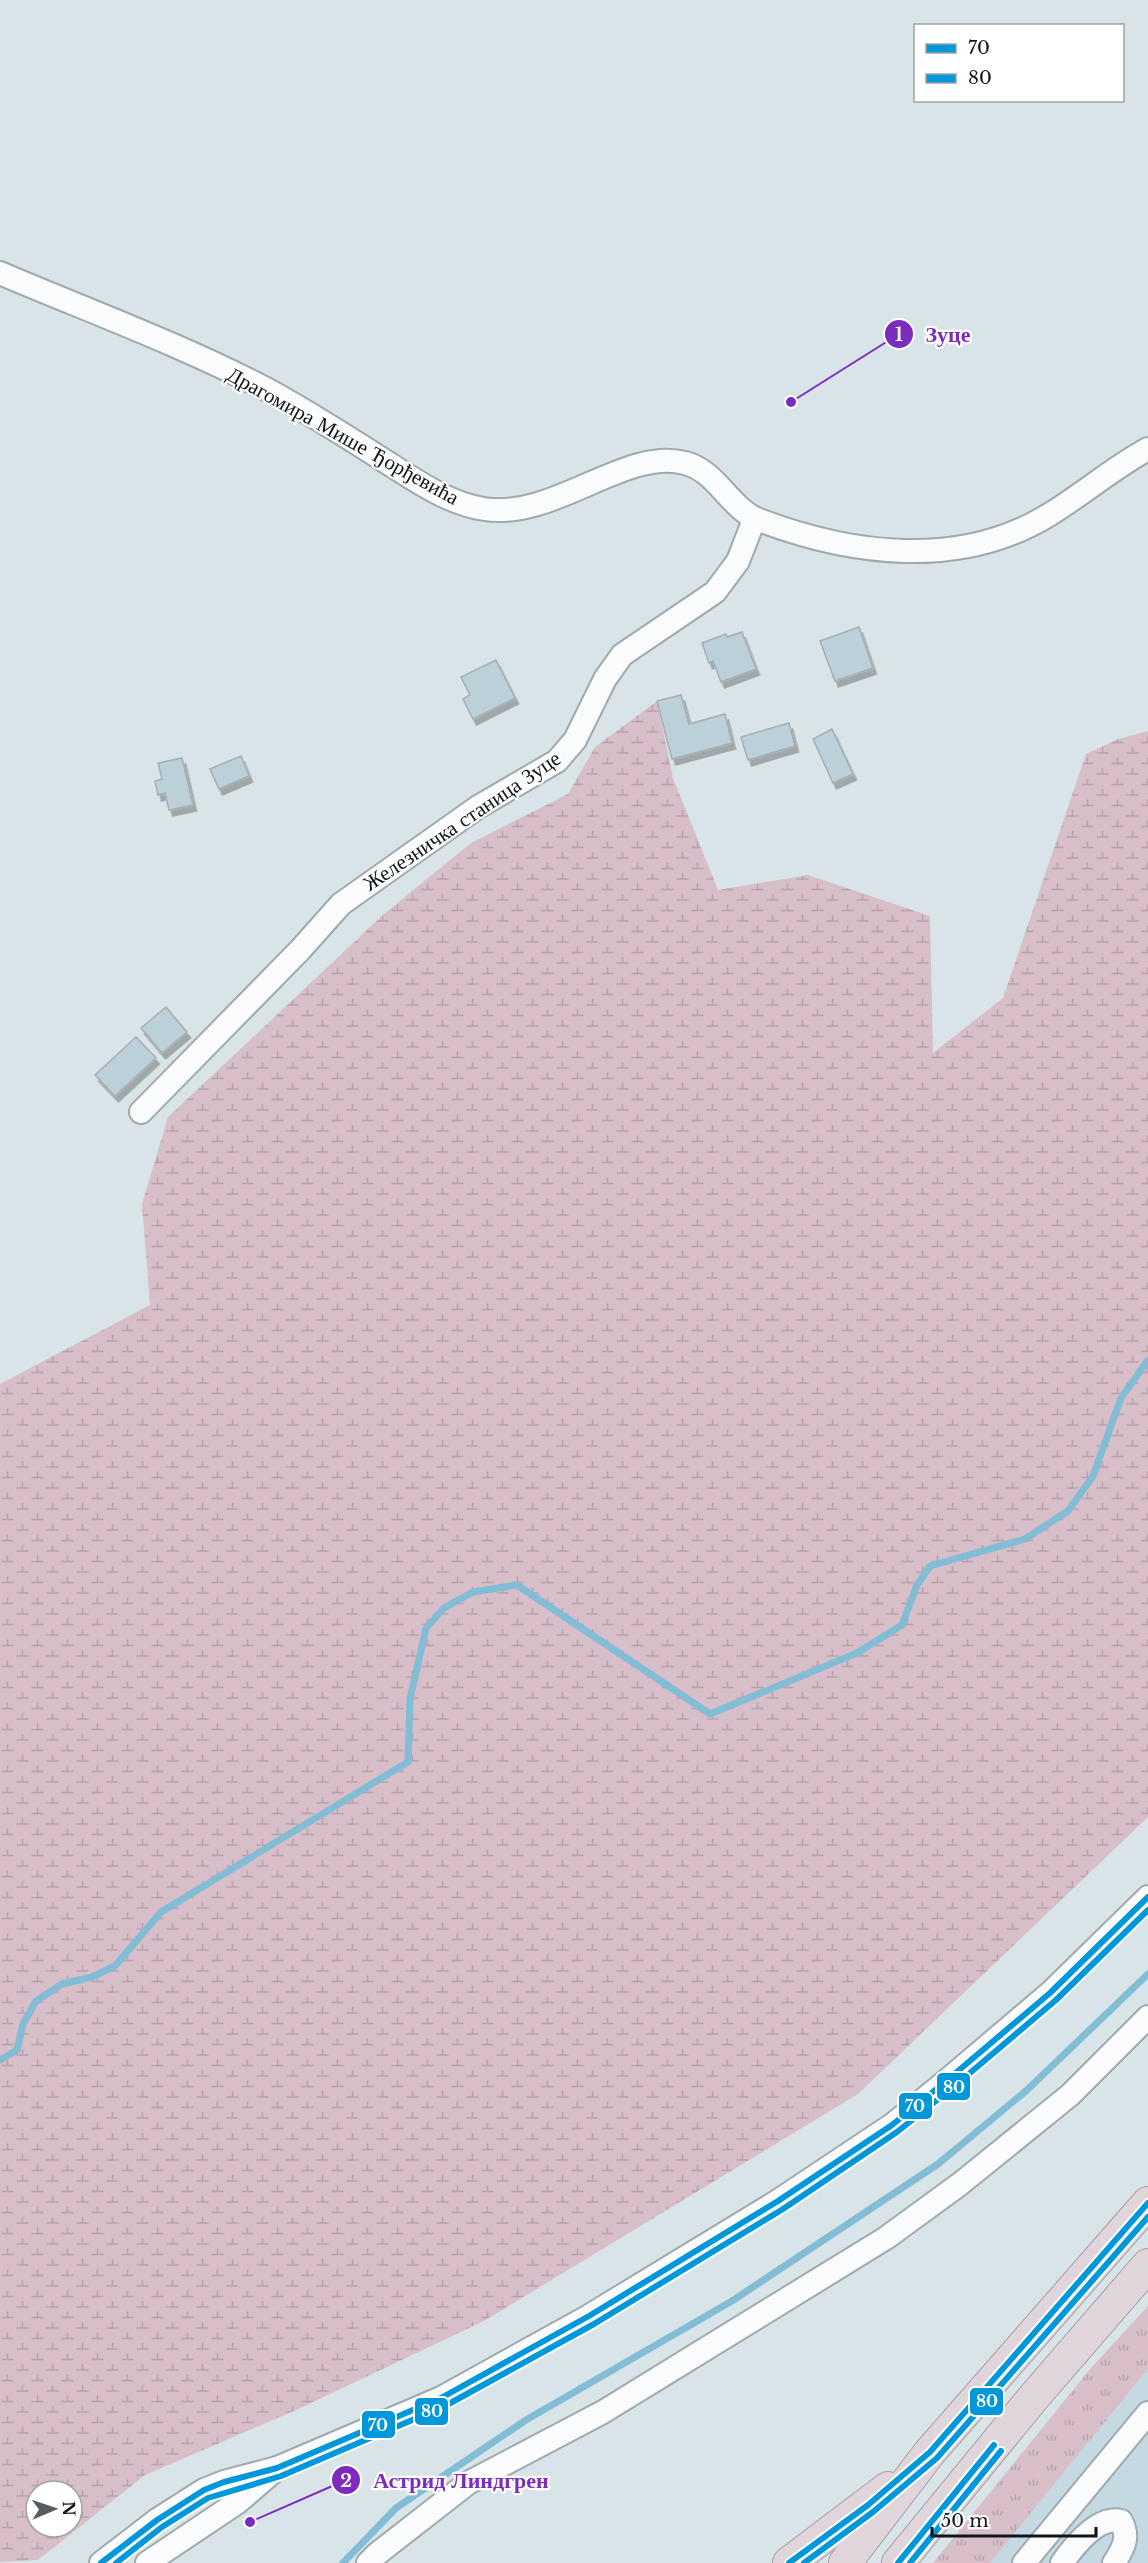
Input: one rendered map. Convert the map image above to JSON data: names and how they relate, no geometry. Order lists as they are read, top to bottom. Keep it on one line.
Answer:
{"streets":{"street":["Драгомира Мише Ђорђевића","Железничка станица Зуце"]},"crossings":[["Драгомира Мише Ђорђевића","Железничка станица Зуце"]],"places":["Зуце","Астрид Линдгрен"],"lines":["transit line 70","transit line 80"],"legend":["70","80"],"scale_bar":"50 m","north":"right"}
